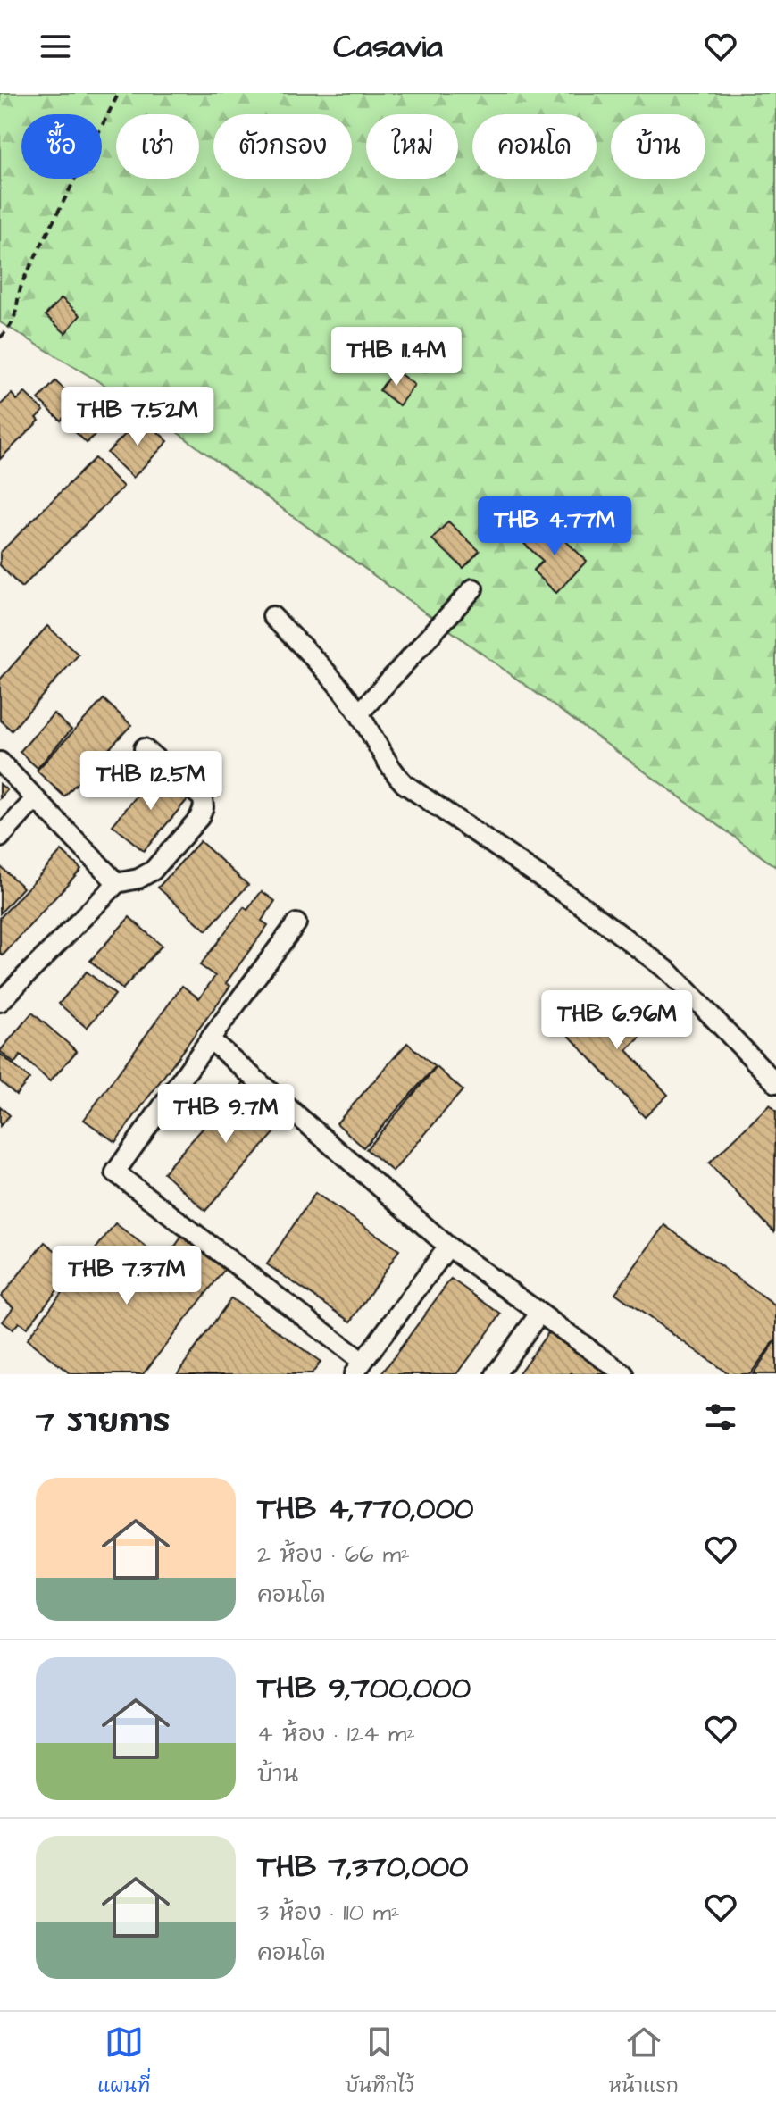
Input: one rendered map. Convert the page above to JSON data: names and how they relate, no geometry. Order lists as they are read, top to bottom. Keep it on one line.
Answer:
{"page":{"header":"Casavia","chip":["ซื้อ","เช่า","ตัวกรอง","ใหม่","คอนโด","บ้าน"],"price":["THB 11.4M","THB 7.52M","THB 4.77M","THB 12.5M","THB 6.96M","THB 9.7M","THB 7.37M"],"heading":"7 รายการ","list":[{"name":"THB 4,770,000","note":"2 ห้อง · 66 m² · คอนโด"},{"name":"THB 9,700,000","note":"4 ห้อง · 124 m² · บ้าน"},{"name":"THB 7,370,000","note":"3 ห้อง · 110 m² · คอนโด"}],"tabs":["แผนที่","บันทึกไว้","หน้าแรก"]}}
